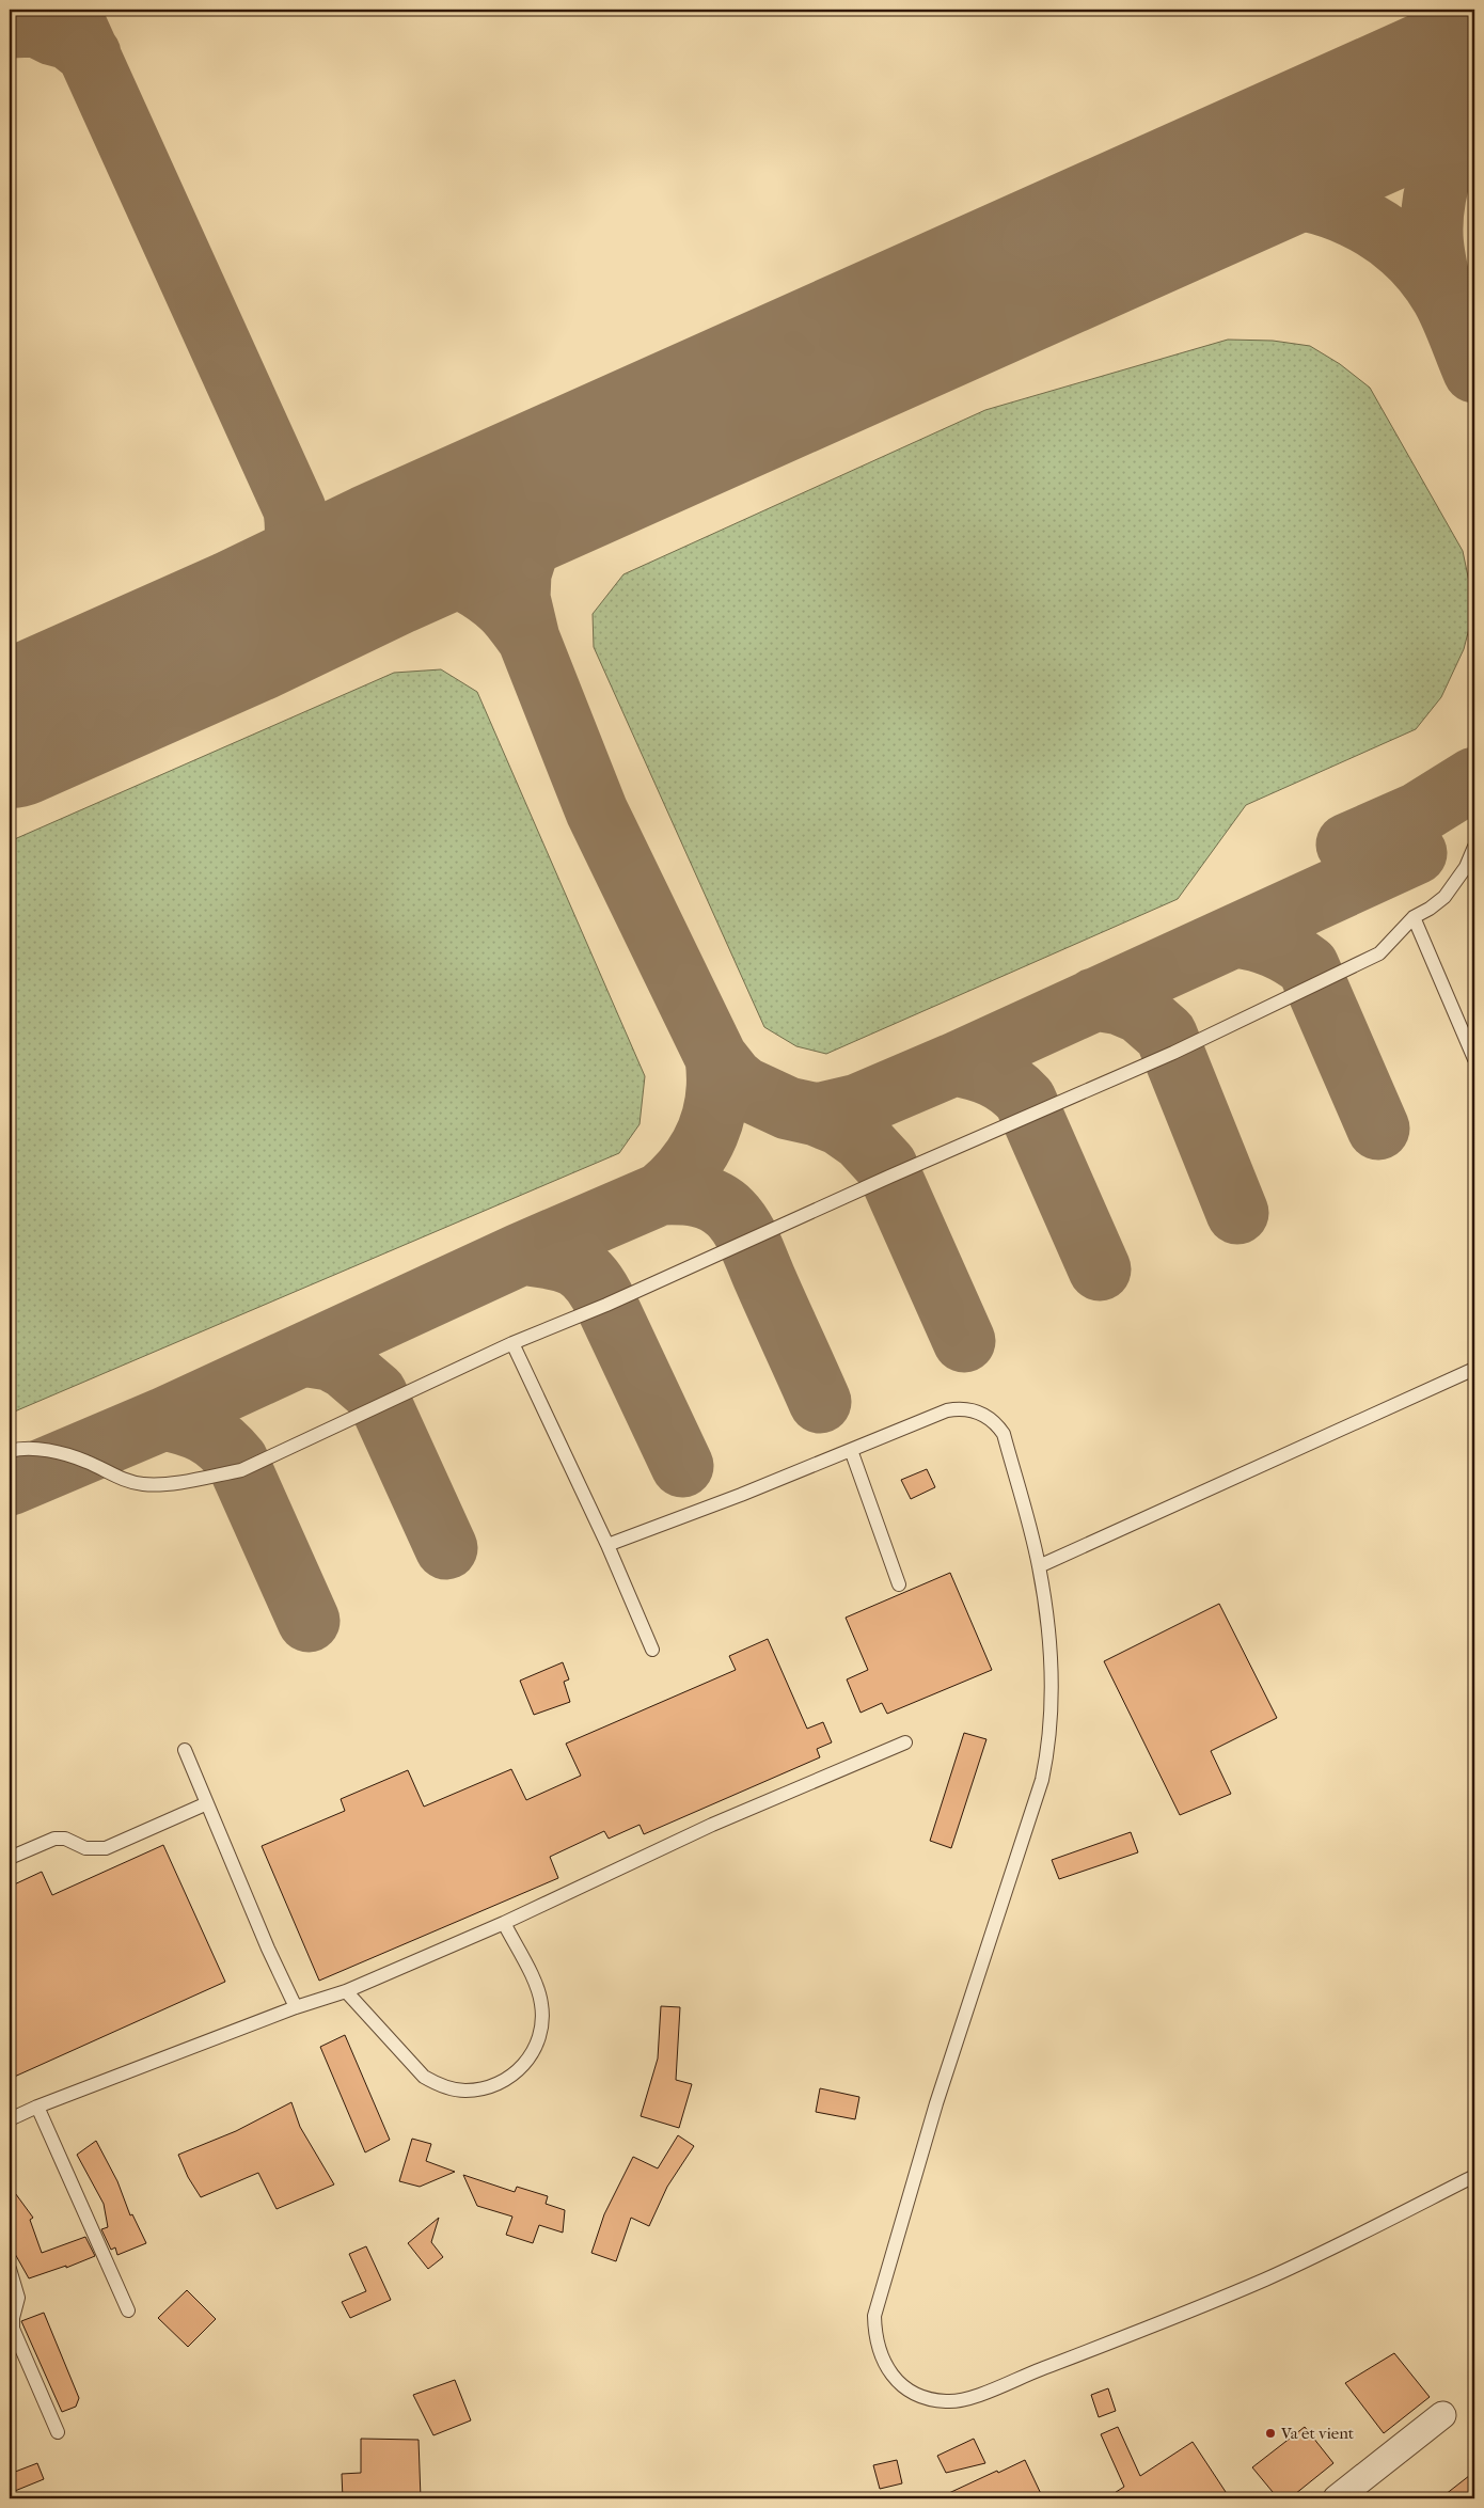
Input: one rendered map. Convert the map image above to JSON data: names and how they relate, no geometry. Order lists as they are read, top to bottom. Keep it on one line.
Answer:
{"places":["Va et vient"]}
